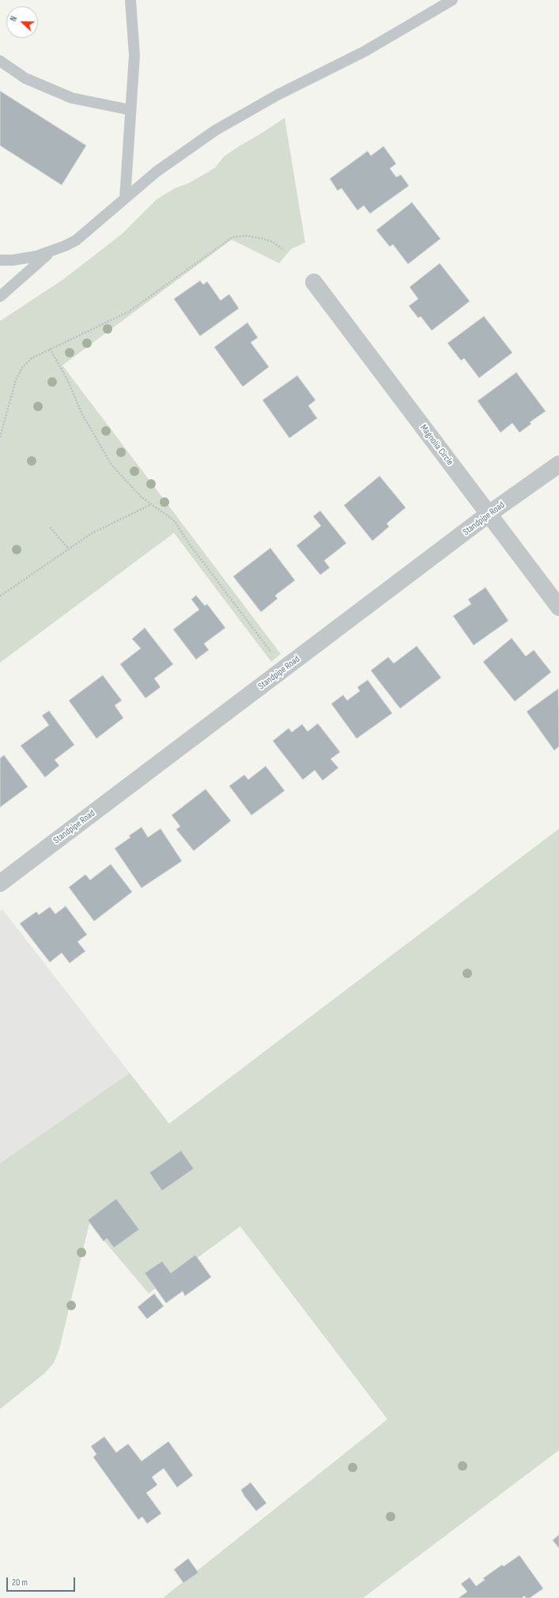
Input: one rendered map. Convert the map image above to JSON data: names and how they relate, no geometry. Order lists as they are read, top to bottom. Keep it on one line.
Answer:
{"streets":{"street":["Magnolia Circle","Standpipe Road"]},"crossings":[["Magnolia Circle","Standpipe Road"]],"scale_bar":"20 m","north":"left"}
